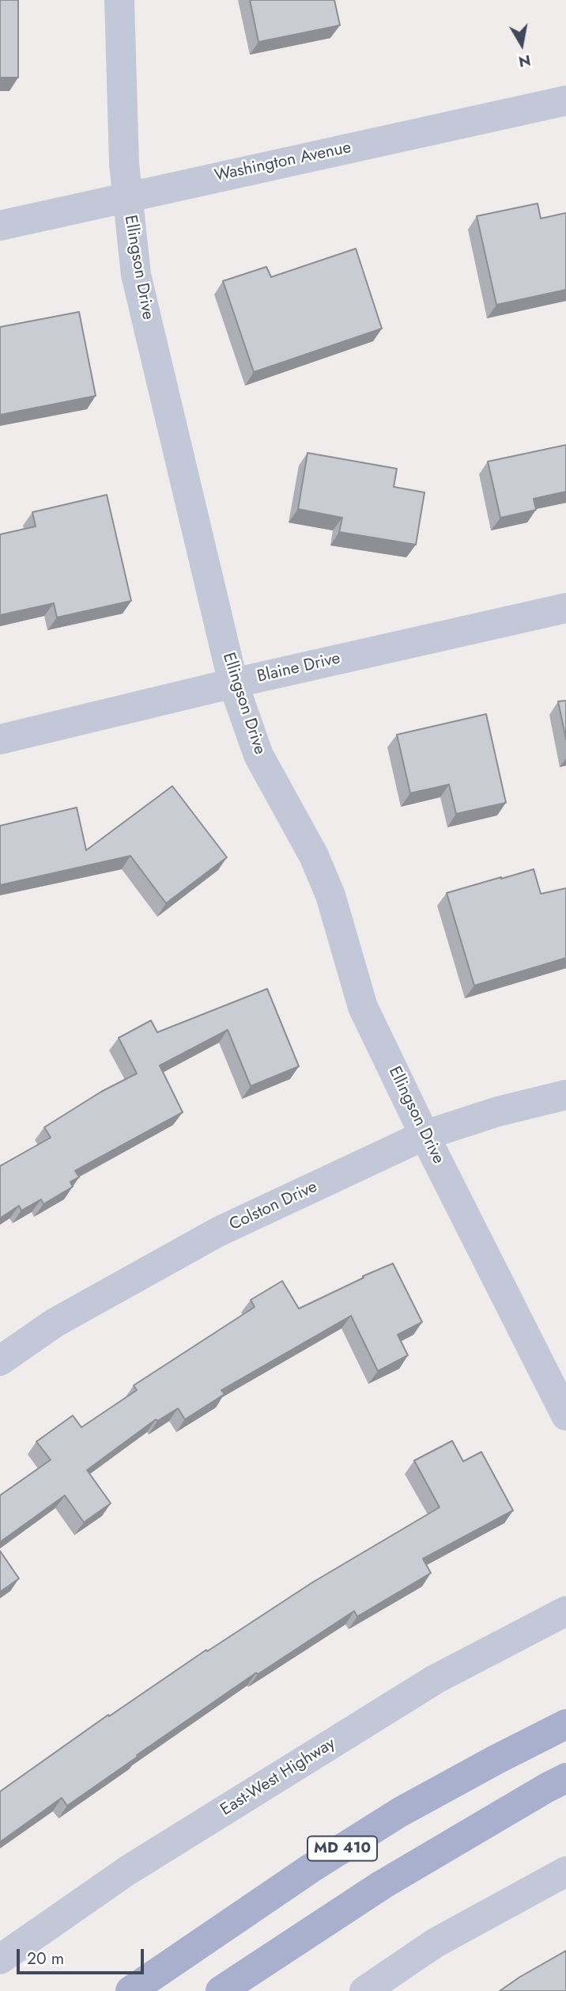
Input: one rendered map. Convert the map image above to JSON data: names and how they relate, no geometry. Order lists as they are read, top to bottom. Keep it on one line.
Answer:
{"streets":{"main road":["MD 410"],"street":["Washington Avenue","Ellingson Drive","Blaine Drive","Colston Drive","East-West Highway"]},"crossings":[["Washington Avenue","Ellingson Drive"],["Ellingson Drive","Blaine Drive"],["Ellingson Drive","Colston Drive"]],"scale_bar":"20 m","north":"bottom"}
